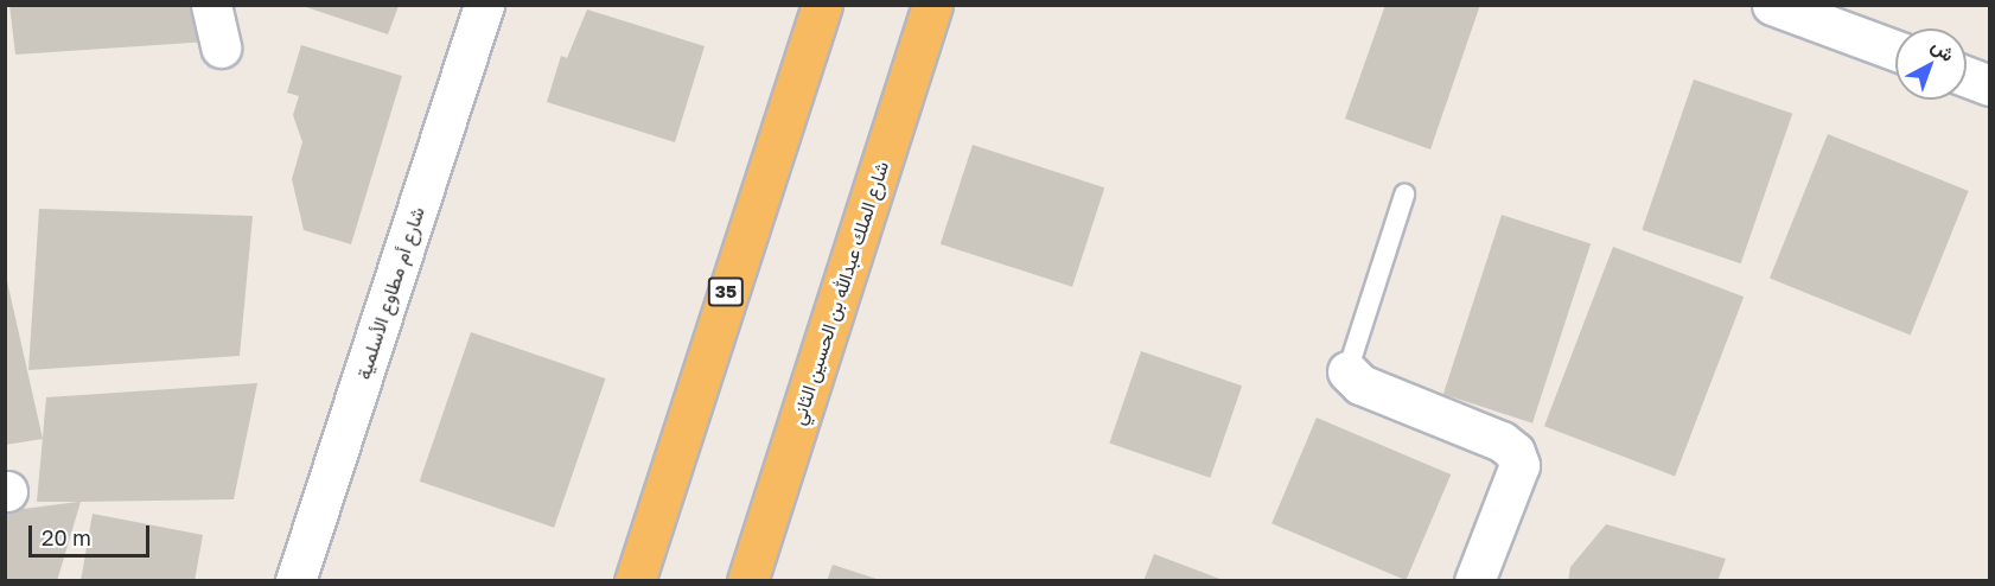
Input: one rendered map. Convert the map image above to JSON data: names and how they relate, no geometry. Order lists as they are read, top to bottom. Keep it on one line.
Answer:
{"streets":{"highway":["35","شارع الملك عبدالله بن الحسين الثاني"],"street":["شارع أم مطاوع الأسلمية"]},"scale_bar":"20 m","north":"top right"}
